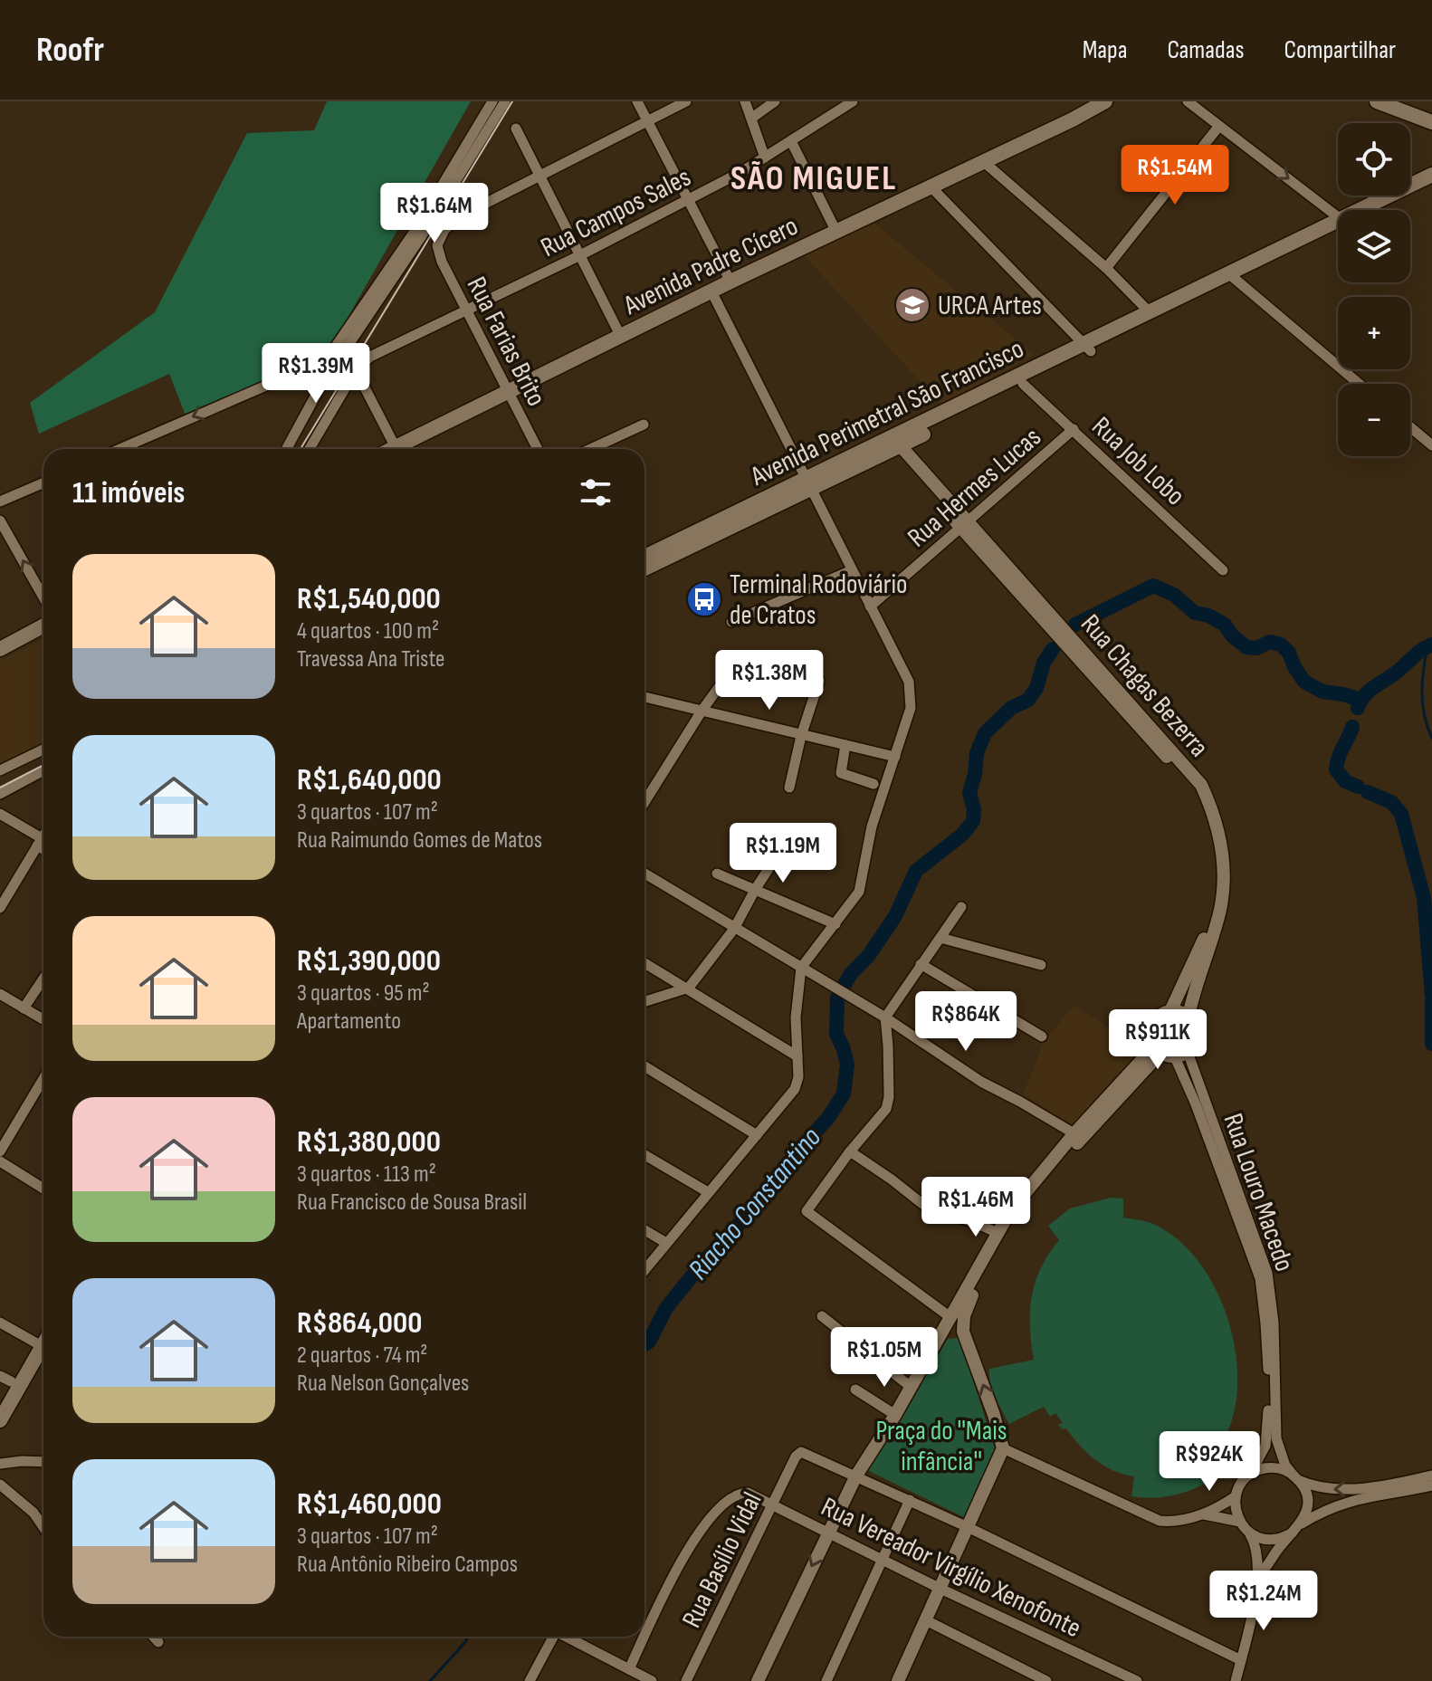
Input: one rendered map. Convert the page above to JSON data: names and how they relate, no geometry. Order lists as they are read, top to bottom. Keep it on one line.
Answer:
{"streets":{"main road":["Avenida Padre Cícero","Avenida Perimetral São Francisco"],"street":["Rua Campos Sales","Rua Farias Brito","Rua Job Lobo","Rua Hermes Lucas","Rua Chagas Bezerra","Rua Louro Macedo","Rua Basílio Vidal","Rua Vereador Virgílio Xenofonte"]},"crossings":[["Rua Campos Sales","Rua Farias Brito"],["Avenida Padre Cícero","Rua Farias Brito"],["Avenida Perimetral São Francisco","Rua Job Lobo"],["Avenida Perimetral São Francisco","Rua Chagas Bezerra"],["Rua Job Lobo","Rua Hermes Lucas"],["Rua Hermes Lucas","Rua Chagas Bezerra"],["Rua Chagas Bezerra","Rua Louro Macedo"],["Rua Basílio Vidal","Rua Vereador Virgílio Xenofonte"]],"districts":["SÃO MIGUEL"],"water":["Riacho Constantino"],"parks":["Praça do ''Mais infância''"],"places":{"school or university":["URCA Artes"],"bus stop":["Terminal Rodoviário de Cratos"]},"page":{"header":"Roofr","nav":["Mapa","Camadas","Compartilhar"],"map_buttons":["+","−"],"price":["R$1.54M","R$1.64M","R$1.39M","R$1.38M","R$1.19M","R$864K","R$911K","R$1.46M","R$1.05M","R$924K","R$1.24M"],"heading":"11 imóveis","list":[{"name":"R$1,540,000","note":"4 quartos · 100 m² · Travessa Ana Triste"},{"name":"R$1,640,000","note":"3 quartos · 107 m² · Rua Raimundo Gomes de Matos"},{"name":"R$1,390,000","note":"3 quartos · 95 m² · Apartamento"},{"name":"R$1,380,000","note":"3 quartos · 113 m² · Rua Francisco de Sousa Brasil"},{"name":"R$864,000","note":"2 quartos · 74 m² · Rua Nelson Gonçalves"},{"name":"R$1,460,000","note":"3 quartos · 107 m² · Rua Antônio Ribeiro Campos"}]}}
